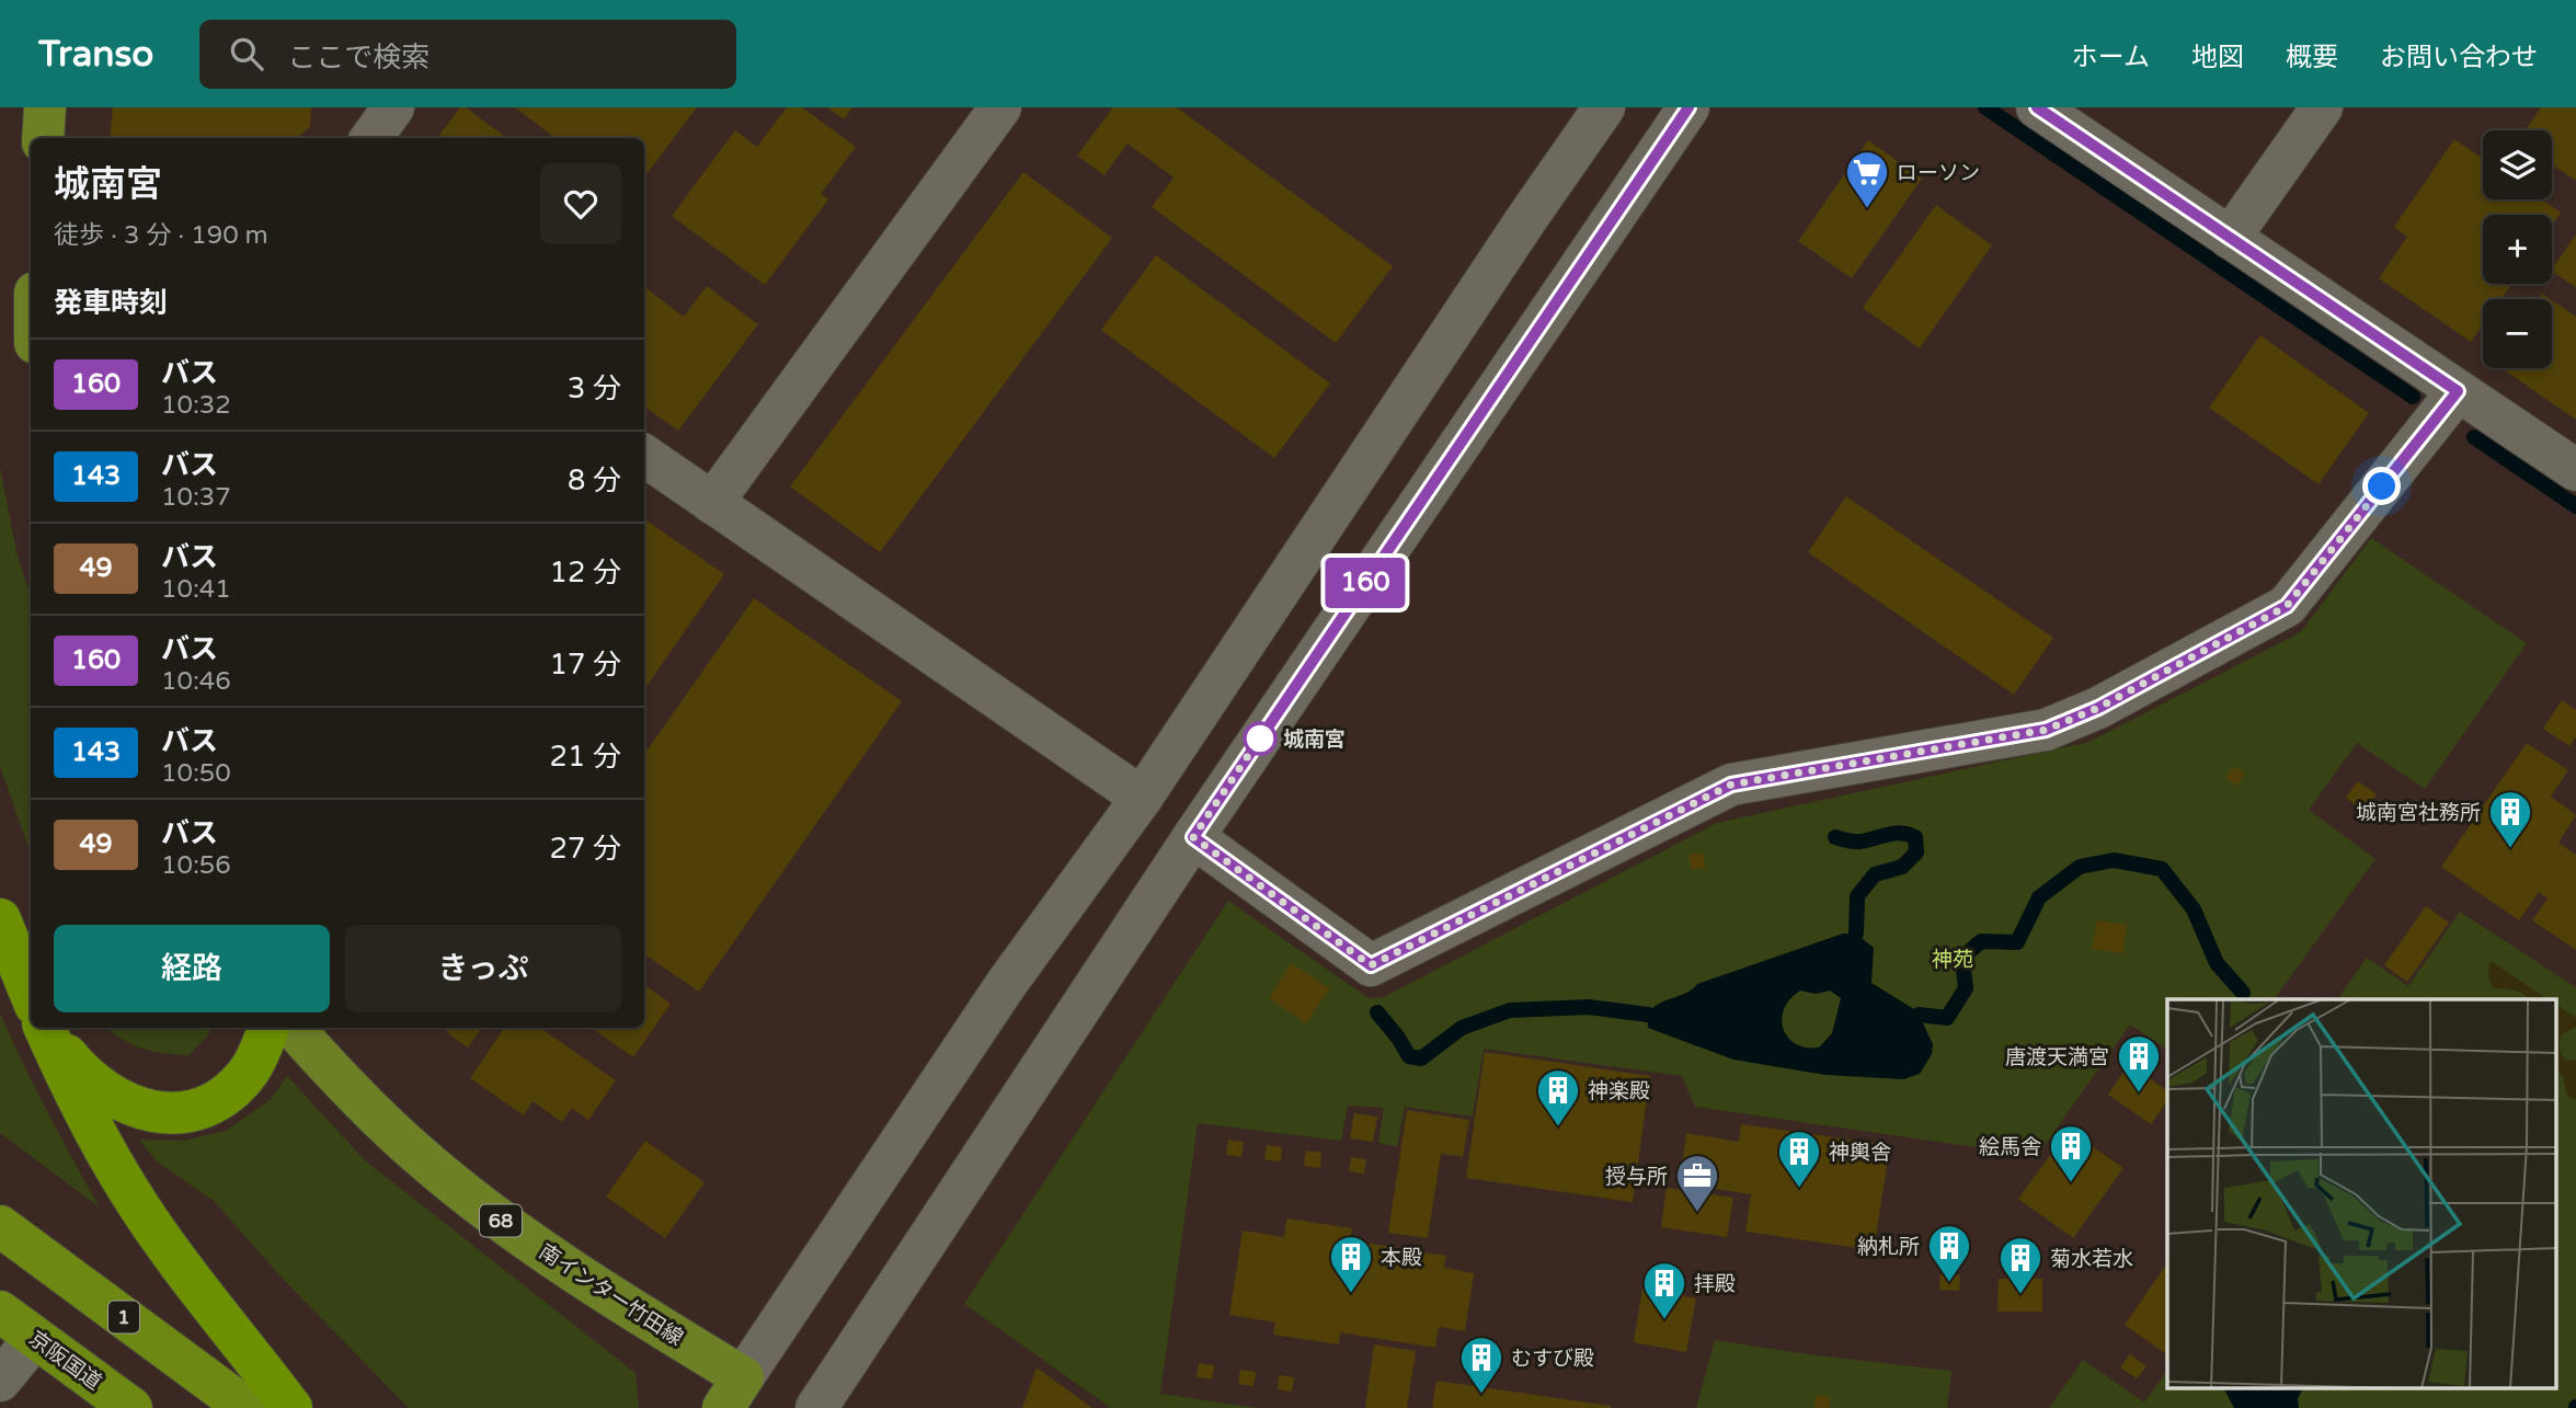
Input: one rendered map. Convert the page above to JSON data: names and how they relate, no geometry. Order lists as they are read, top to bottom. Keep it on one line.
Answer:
{"streets":{"highway":["1","京阪国道"],"main road":["68","南インター竹田線"]},"parks":["神苑"],"places":{"supermarket":["ローソン"],"other":["城南宮"],"building":["城南宮社務所","唐渡天満宮","神楽殿","絵馬舎","神輿舎","納札所","本殿","菊水若水","拝殿","むすび殿"],"office":["授与所"]},"lines":["bus line 160"],"page":{"header":"Transo","search":"ここで検索","nav":["ホーム","地図","概要","お問い合わせ"],"on_map":"160","map_buttons":["+","−"],"heading":[["城南宮","徒歩 · 3 分 · 190 m"],"発車時刻"],"list":[{"mark":"160","name":"バス","note":"10:32","value":"3 分"},{"mark":"143","name":"バス","note":"10:37","value":"8 分"},{"mark":"49","name":"バス","note":"10:41","value":"12 分"},{"mark":"160","name":"バス","note":"10:46","value":"17 分"},{"mark":"143","name":"バス","note":"10:50","value":"21 分"},{"mark":"49","name":"バス","note":"10:56","value":"27 分"}],"buttons":["経路","きっぷ"]}}
